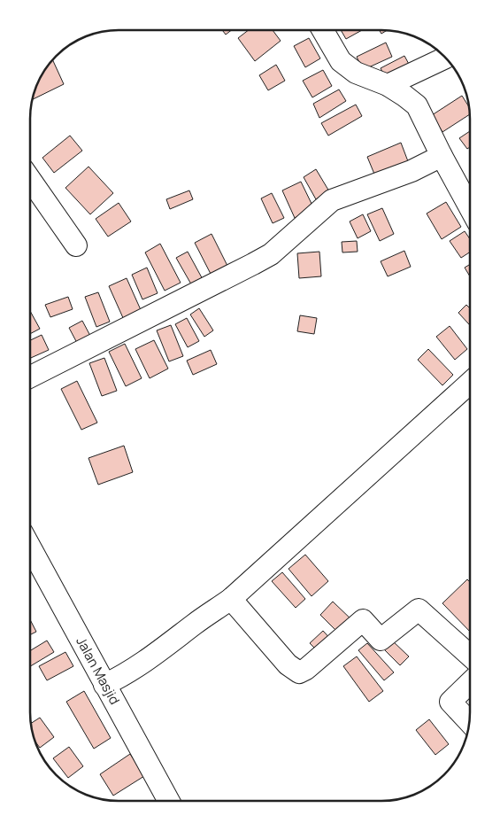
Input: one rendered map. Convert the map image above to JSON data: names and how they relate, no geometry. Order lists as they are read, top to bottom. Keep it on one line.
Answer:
{"streets":{"street":["Jalan Masjid"]}}
